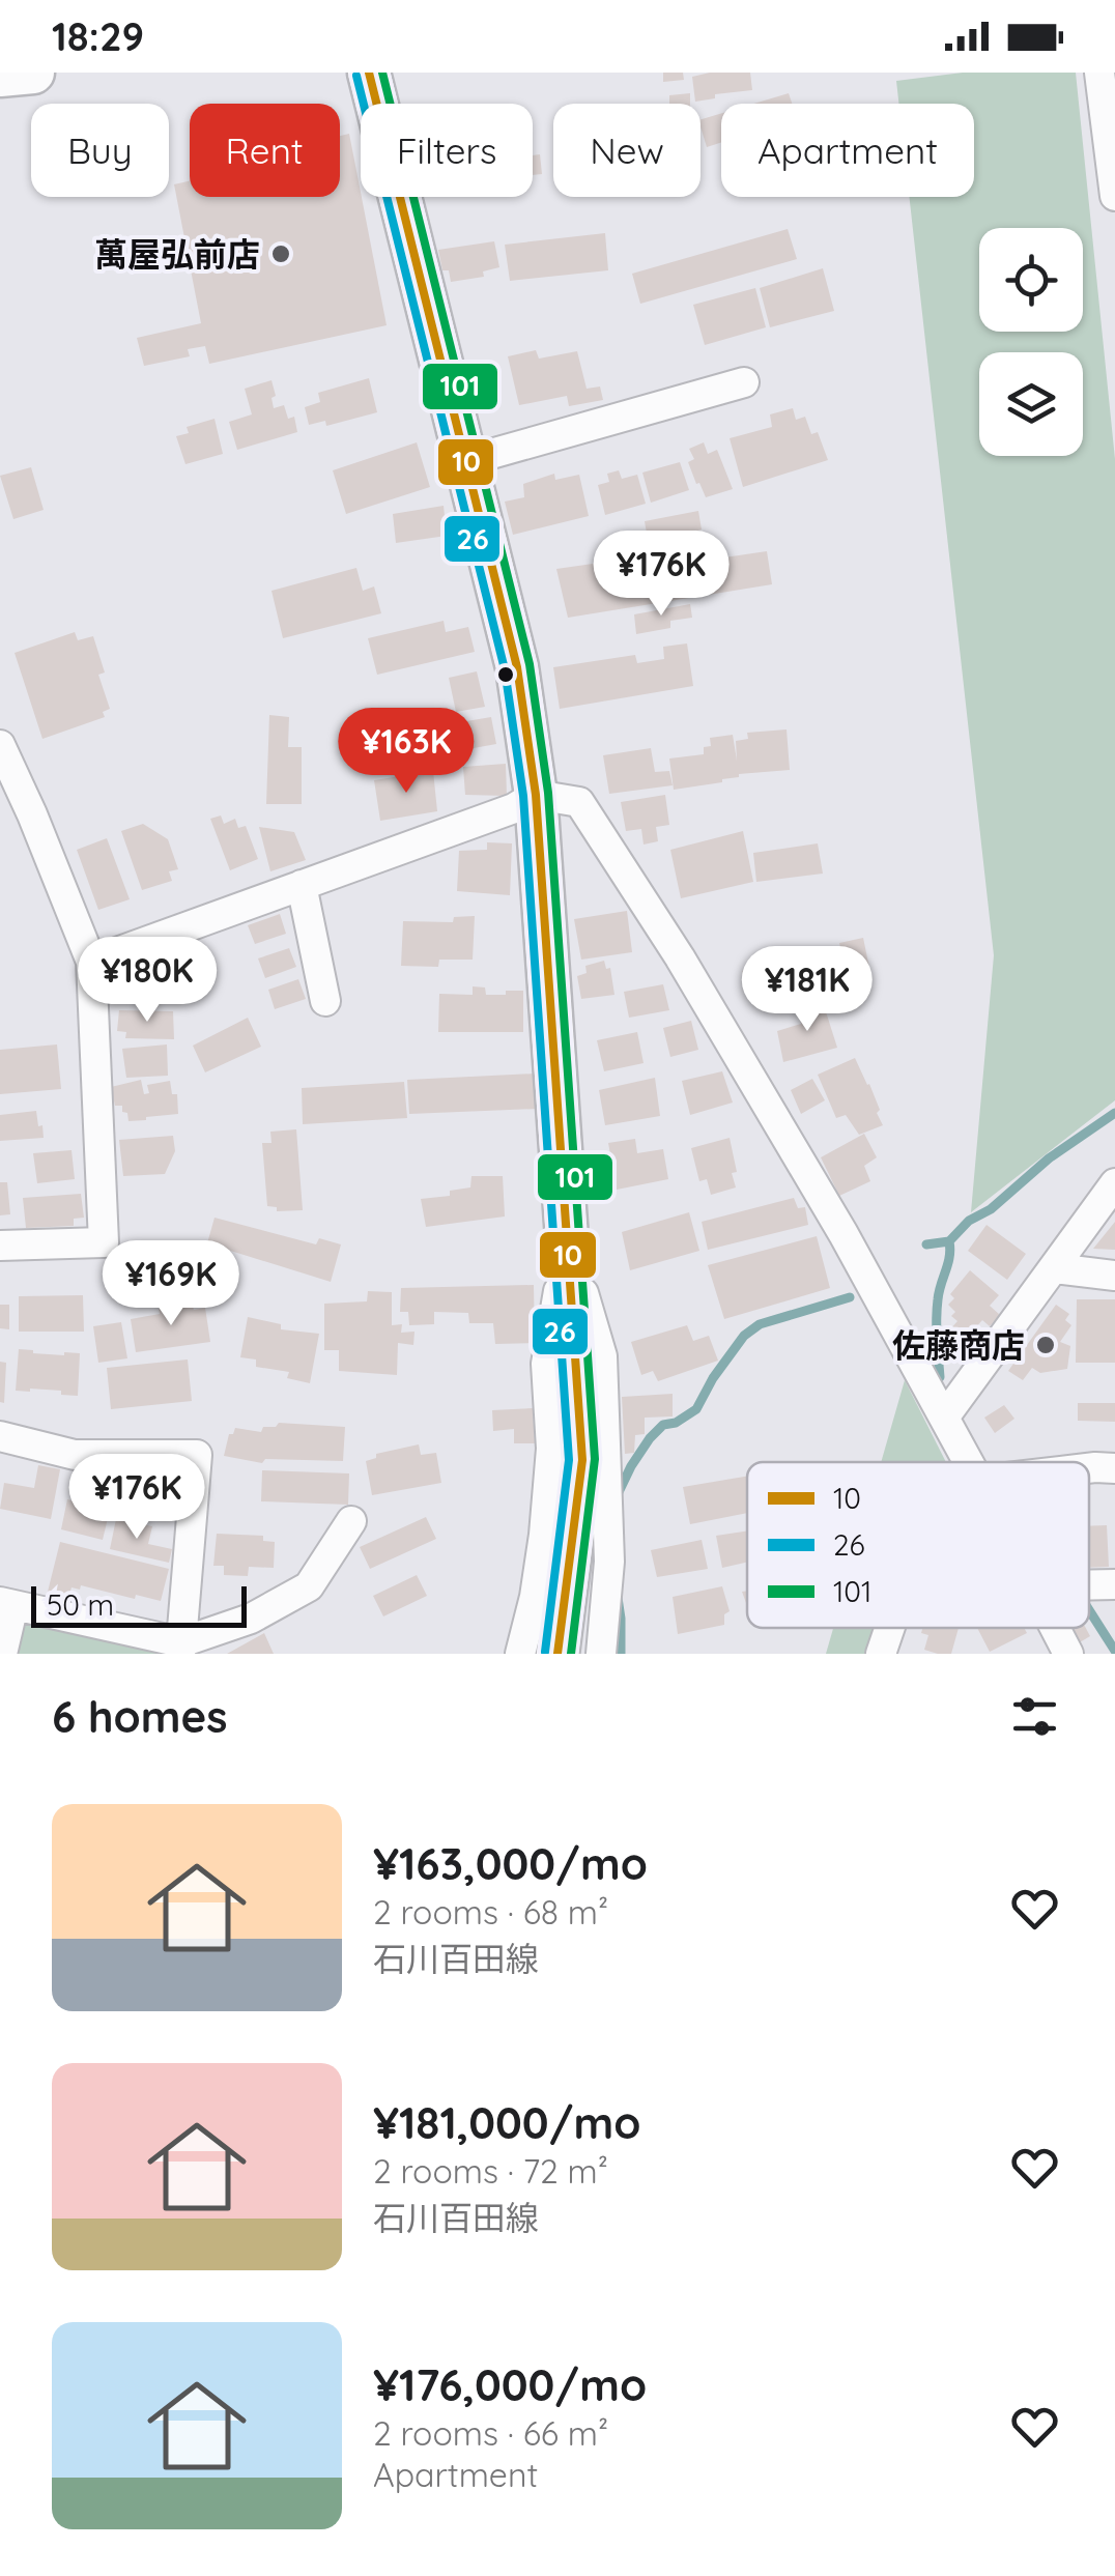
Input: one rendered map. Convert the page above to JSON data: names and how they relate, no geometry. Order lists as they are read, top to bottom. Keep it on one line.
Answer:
{"places":["萬屋弘前店","佐藤商店"],"lines":["transit line 10","transit line 101","transit line 26"],"legend":["10","26","101"],"scale_bar":"50 m","page":{"status":"18:29","chip":["Buy","Rent","Filters","New","Apartment"],"price":["¥176K","¥163K","¥180K","¥181K","¥169K","¥176K"],"scale":"50 m","heading":"6 homes","list":[{"name":"¥163,000/mo","note":"2 rooms · 68 m² · 石川百田線"},{"name":"¥181,000/mo","note":"2 rooms · 72 m² · 石川百田線"},{"name":"¥176,000/mo","note":"2 rooms · 66 m² · Apartment"}]}}
